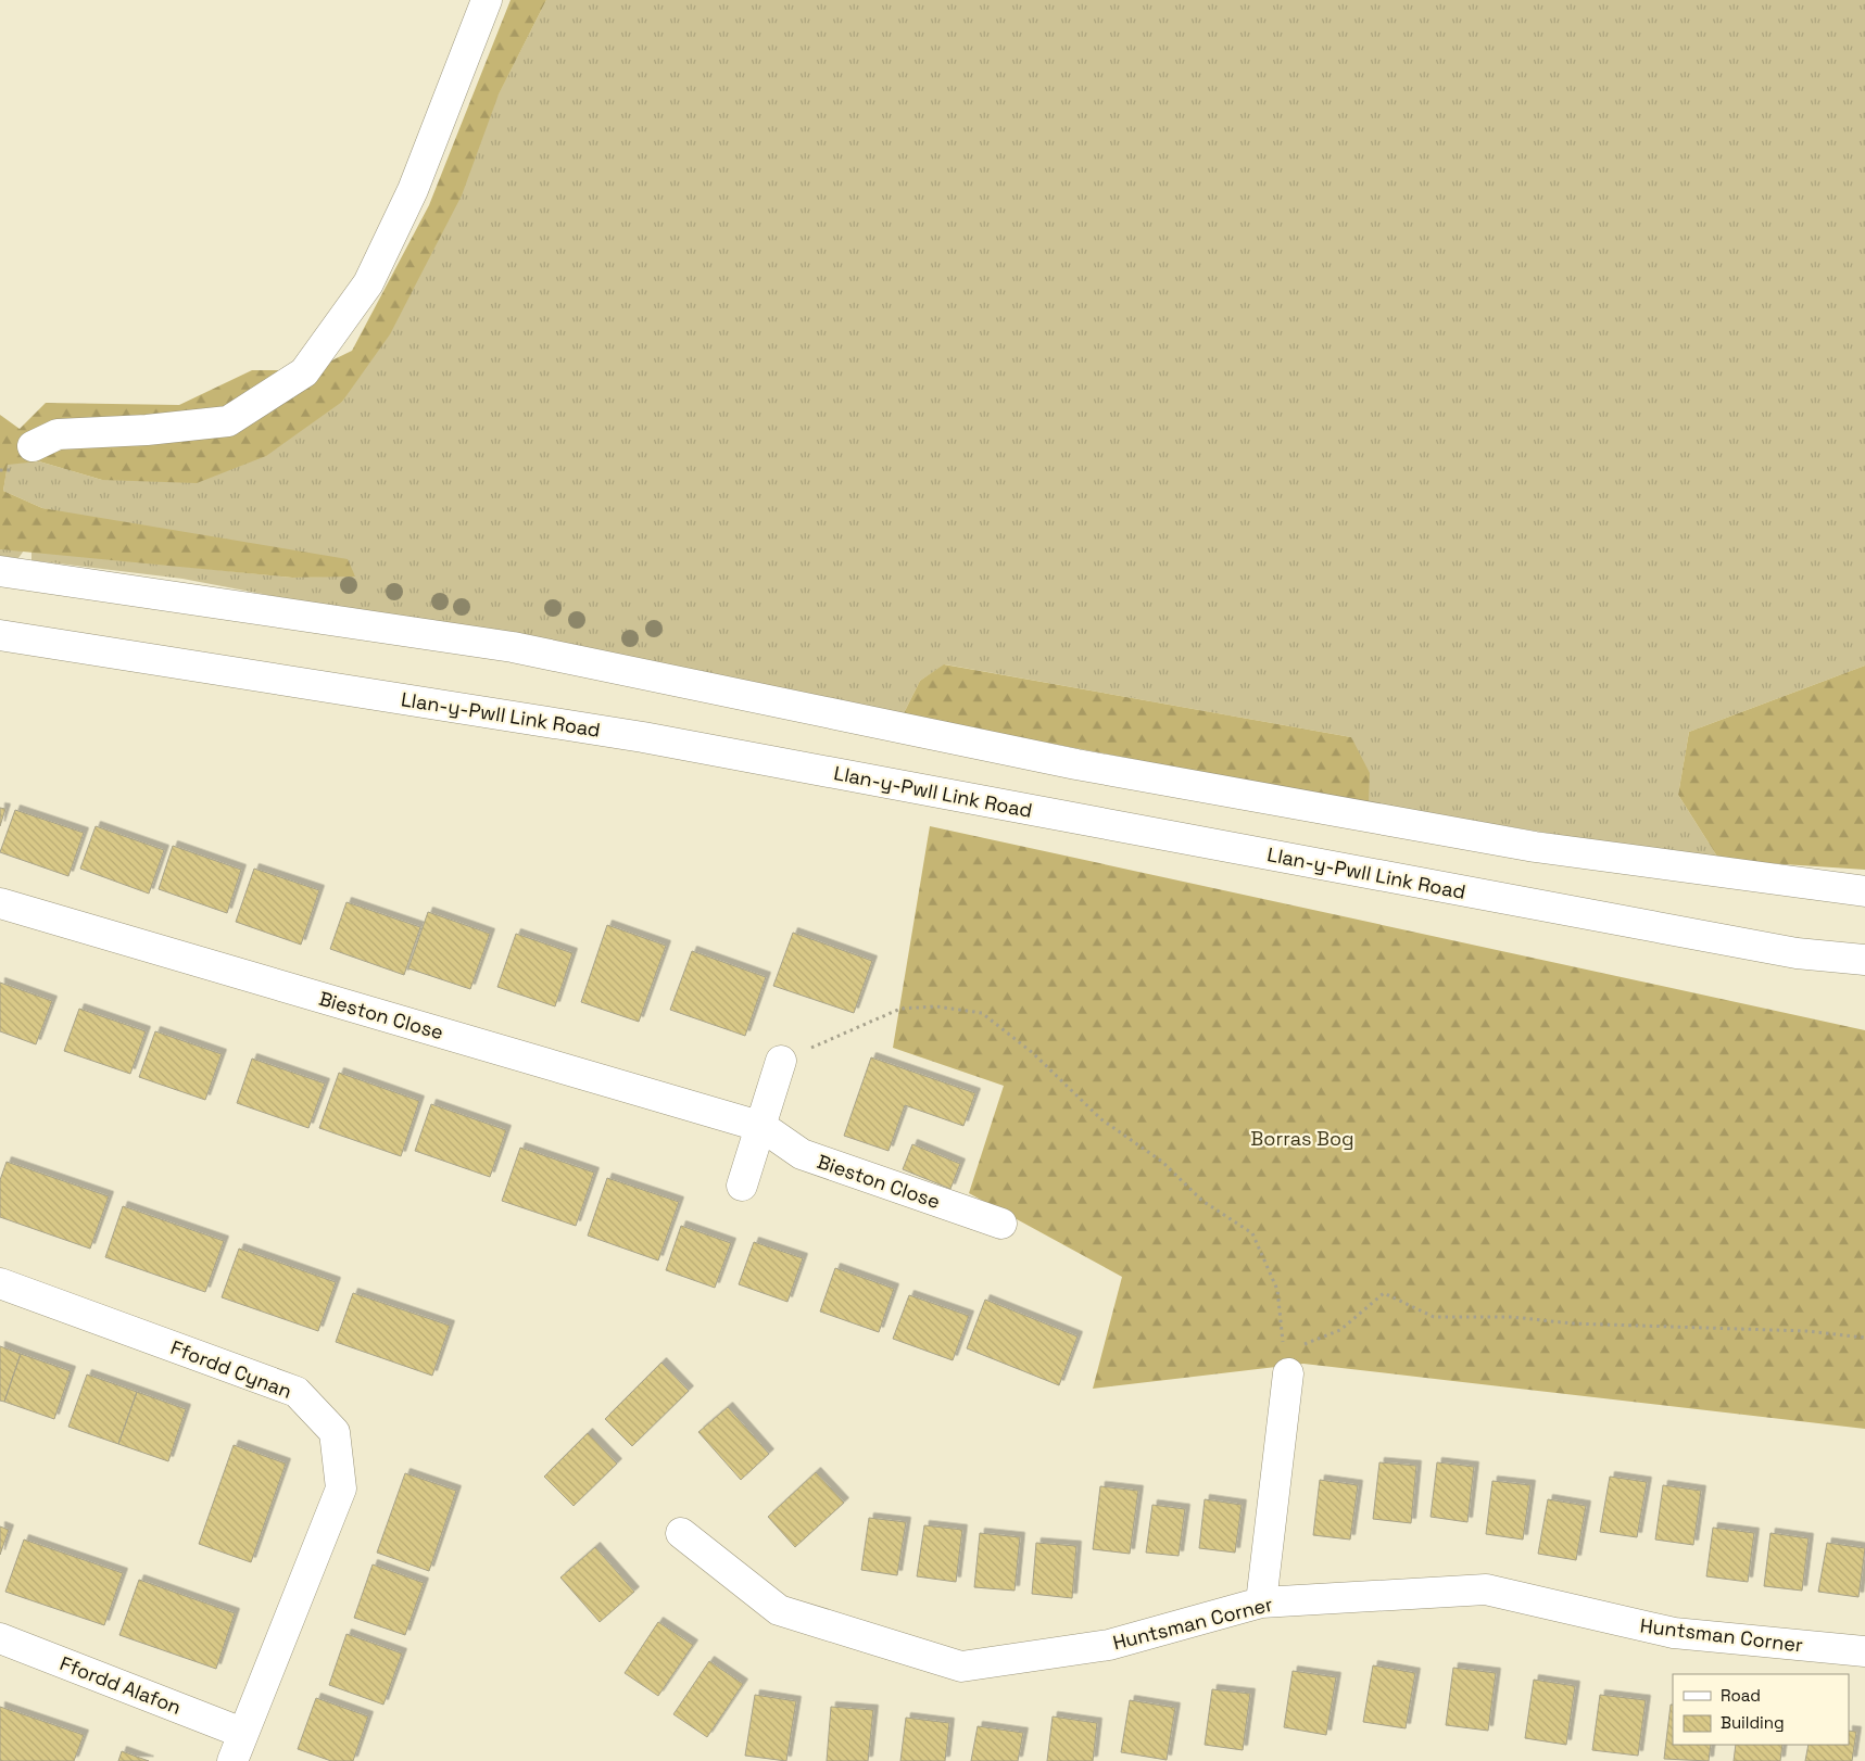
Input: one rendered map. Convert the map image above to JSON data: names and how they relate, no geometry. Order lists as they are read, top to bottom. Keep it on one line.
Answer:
{"streets":{"main road":["Llan-y-Pwll Link Road","Bieston Close","Ffordd Cynan","Huntsman Corner","Ffordd Alafon"]},"crossings":[["Ffordd Cynan","Ffordd Alafon"]],"parks":["Borras Bog"],"legend":["Road","Building"]}
